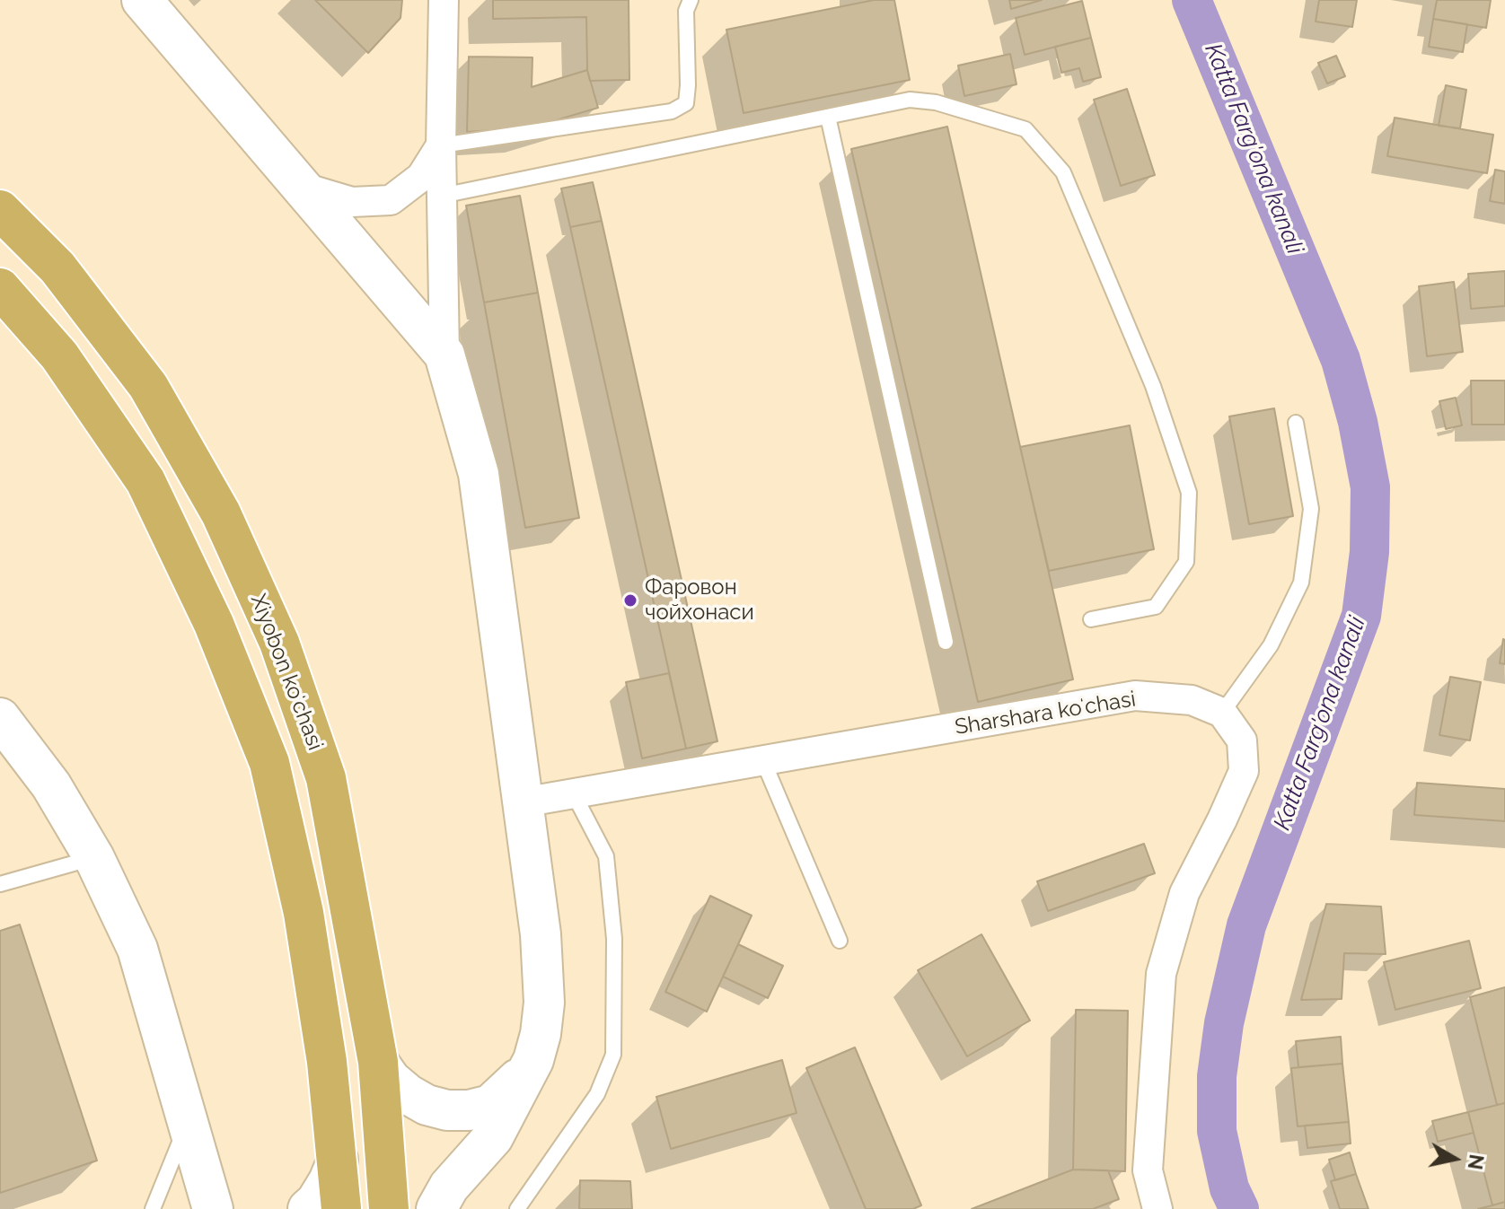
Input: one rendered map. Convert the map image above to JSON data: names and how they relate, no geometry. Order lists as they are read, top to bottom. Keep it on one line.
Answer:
{"streets":{"main road":["Xiyobon koʻchasi"],"street":["Sharshara koʻchasi"]},"water":["Katta Farg'ona kanali"],"places":["Фаровон чойхонаси"],"north":"right"}
